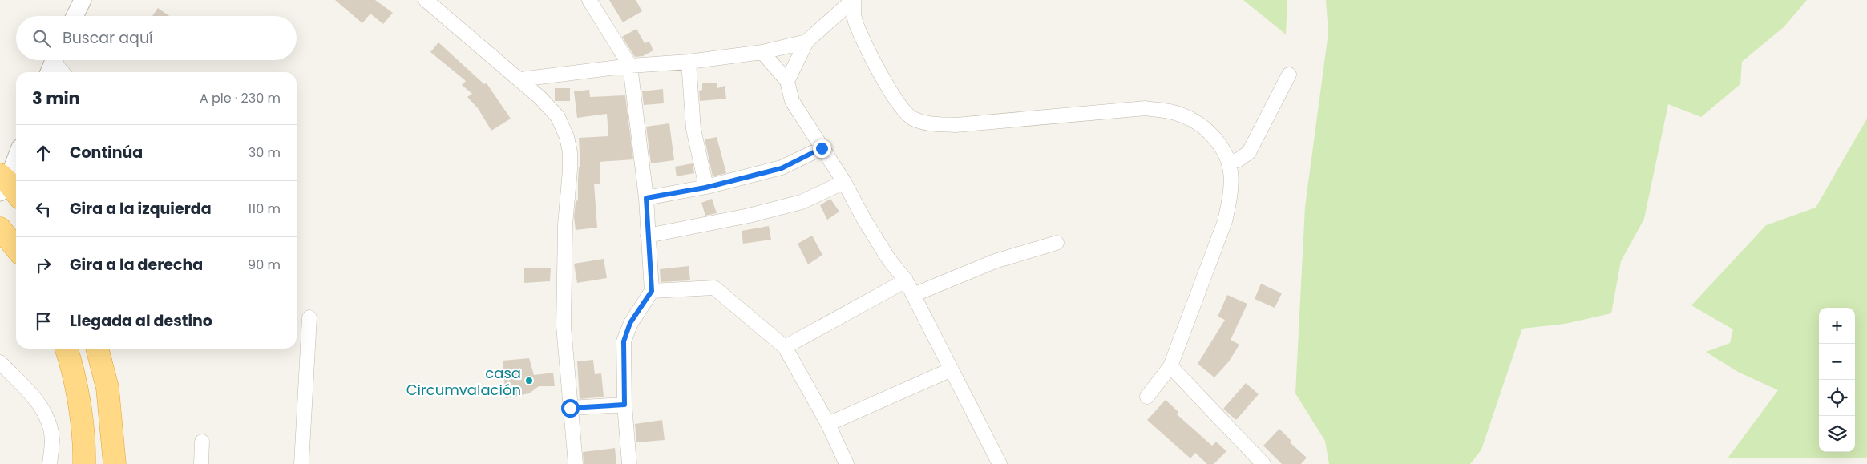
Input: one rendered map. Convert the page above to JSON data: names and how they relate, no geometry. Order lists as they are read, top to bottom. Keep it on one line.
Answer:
{"places":["casa Circumvalación"],"page":{"search":"Buscar aquí","heading":["3 min","A pie · 230 m"],"list":[["Continúa","30 m"],["Gira a la izquierda","110 m"],["Gira a la derecha","90 m"],"Llegada al destino"],"map_buttons":["+","−"]}}
